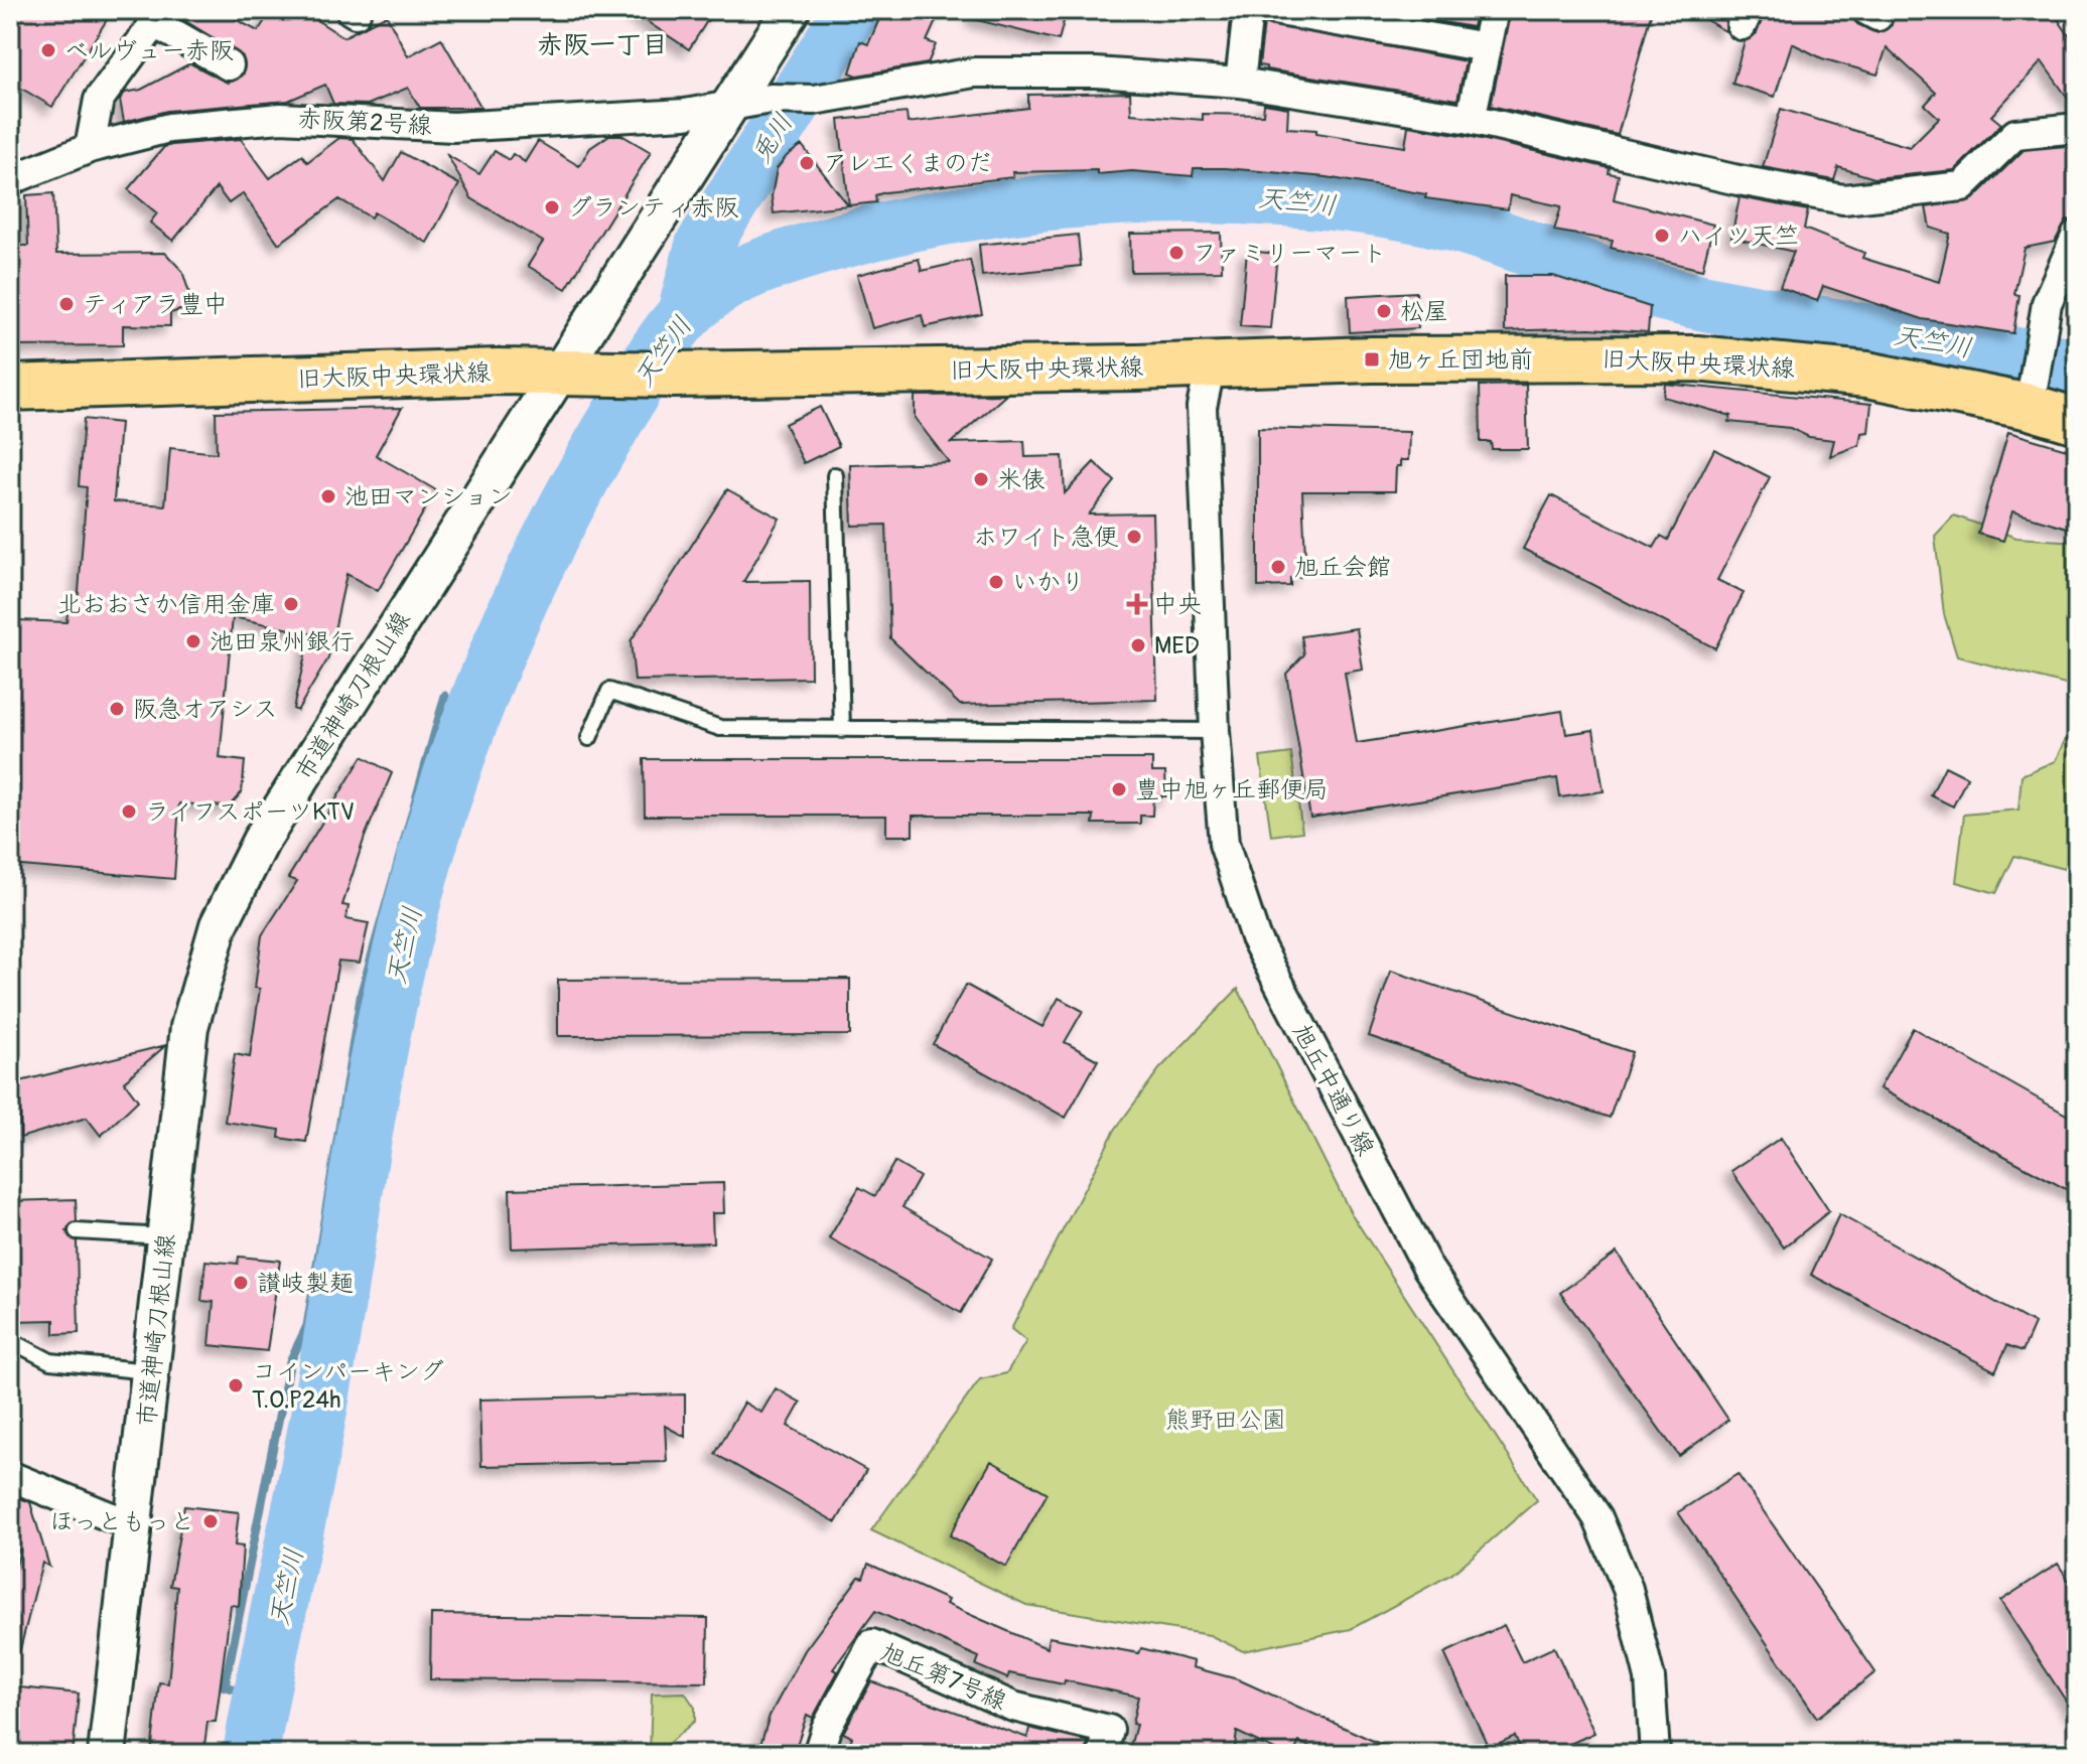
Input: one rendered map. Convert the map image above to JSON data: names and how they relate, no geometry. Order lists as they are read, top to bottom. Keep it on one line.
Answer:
{"streets":{"main road":["旧大阪中央環状線"],"street":["赤阪第2号線","市道神崎刀根山線","旭丘中通り線","旭丘第7号線"]},"crossings":[["赤阪第2号線","市道神崎刀根山線"],["旧大阪中央環状線","市道神崎刀根山線"],["旧大阪中央環状線","旭丘中通り線"]],"districts":["赤阪一丁目"],"water":["兎川","天竺川"],"parks":["熊野田公園"],"places":{"other":["ベルヴュー赤阪","アレエくまのだ","グランティ赤阪","ハイツ天竺","ファミリーマート","ティアラ豊中","松屋","米俵","池田マンション","ホワイト急便","旭丘会館","いかり","北おおさか信用金庫","池田泉州銀行","MED","阪急オアシス","豊中旭ヶ丘郵便局","ライフスポーツKTV","讃岐製麺","コインパーキング T.O.P24h","ほっともっと"],"transit":["旭ヶ丘団地前"],"health":["中央"]}}
